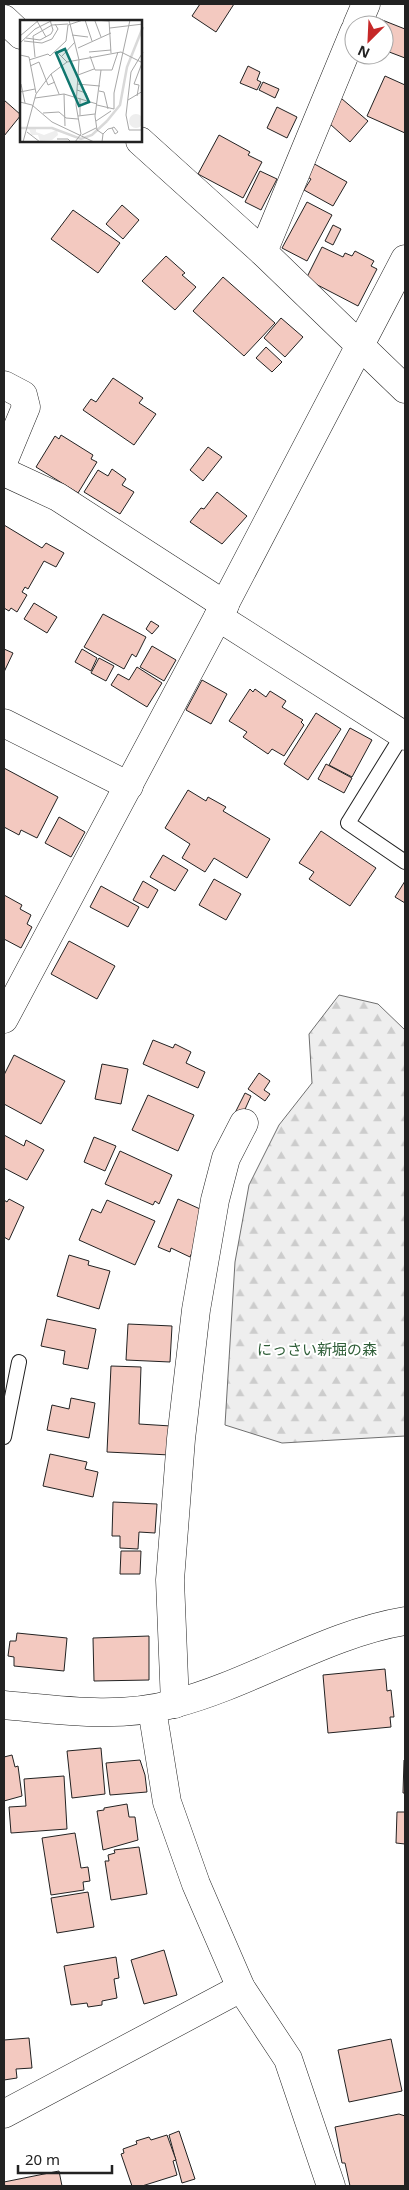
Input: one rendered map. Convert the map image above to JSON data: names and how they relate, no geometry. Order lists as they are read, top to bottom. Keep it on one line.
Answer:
{"parks":["にっさい新堀の森"],"scale_bar":"20 m","north":"bottom left"}
